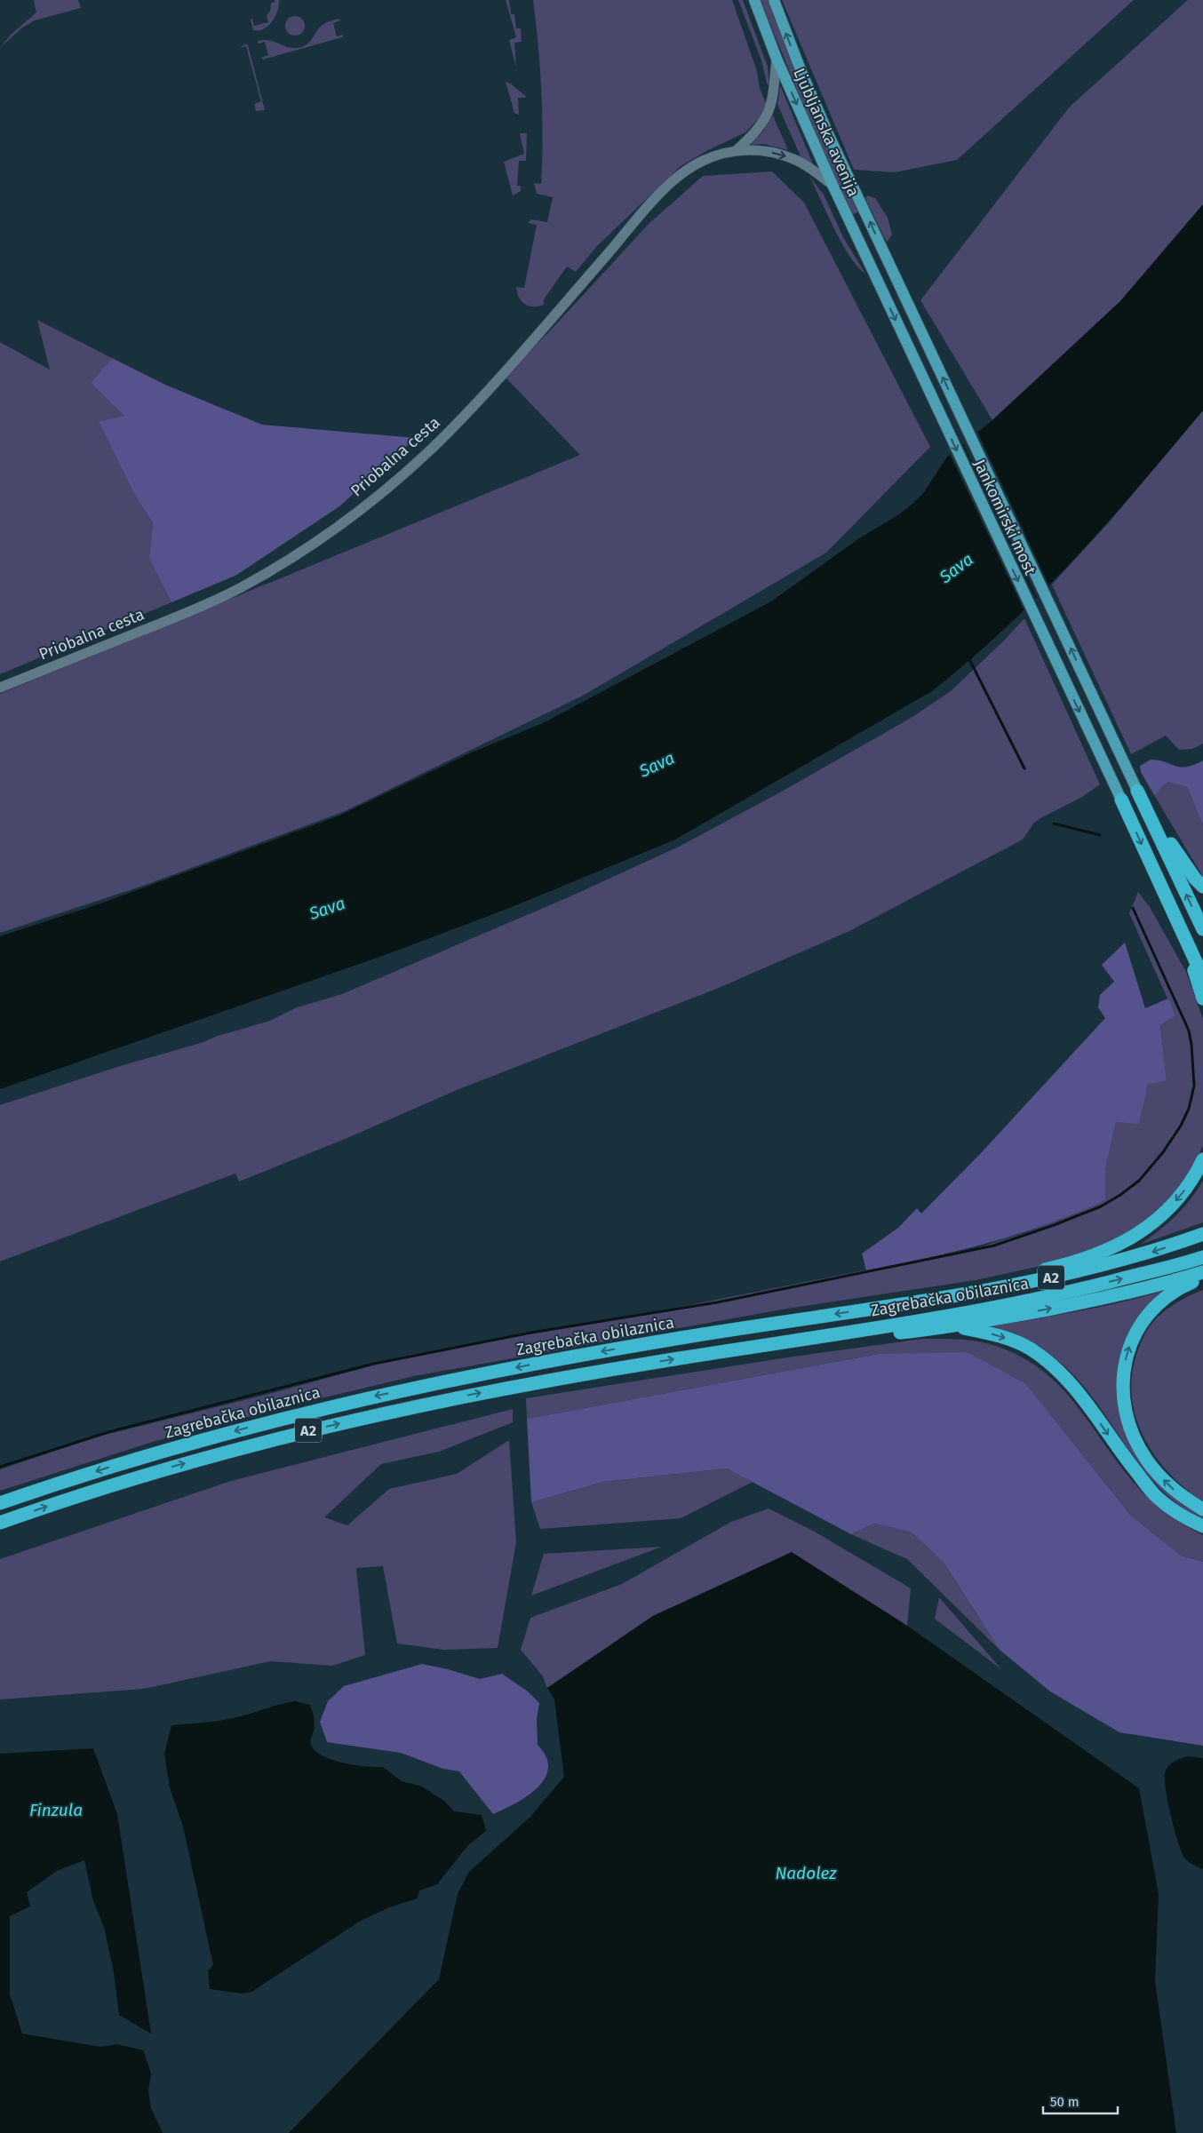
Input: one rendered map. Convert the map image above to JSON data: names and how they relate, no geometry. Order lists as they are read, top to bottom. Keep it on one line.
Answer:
{"streets":{"highway":["A2","Zagrebačka obilaznica"],"main road":["Ljubljanska avenija","Jankomirski most"],"street":["Priobalna cesta"]},"crossings":[["Ljubljanska avenija","Priobalna cesta"],["Ljubljanska avenija","Jankomirski most"]],"water":["Sava","Finzula","Nadolez"],"scale_bar":"50 m"}
